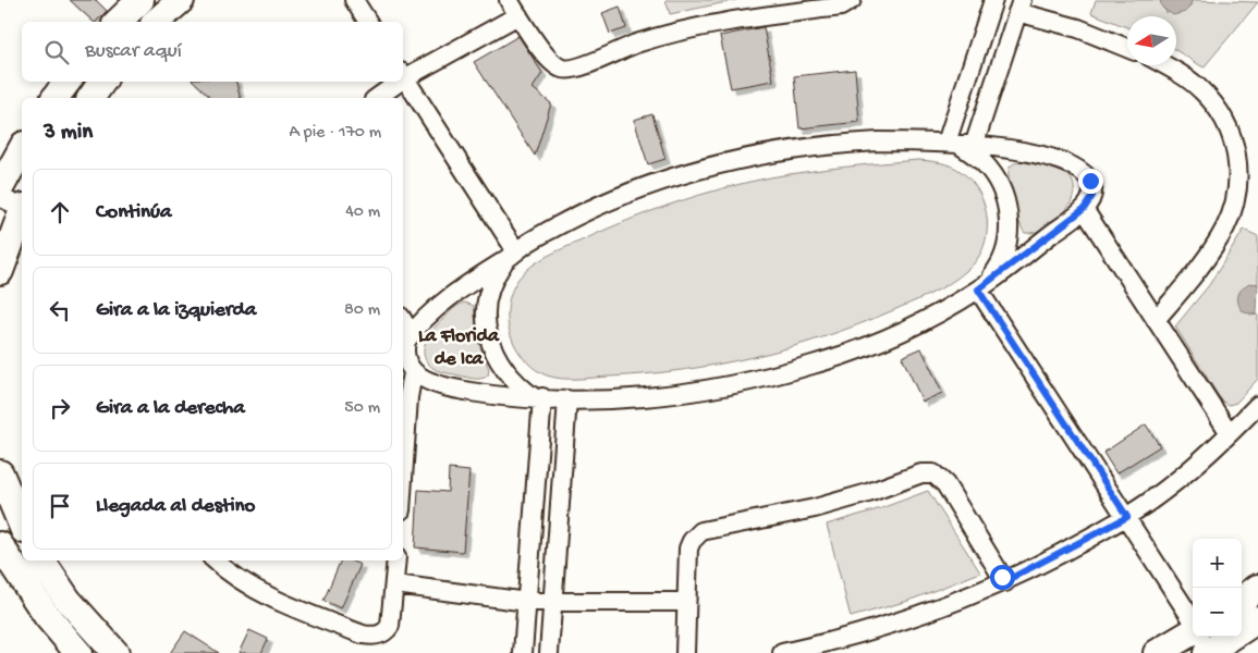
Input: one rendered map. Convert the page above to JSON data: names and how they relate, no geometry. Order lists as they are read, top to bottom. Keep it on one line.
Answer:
{"districts":["La Florida de Ica"],"north":"left","page":{"search":"Buscar aquí","heading":["3 min","A pie · 170 m"],"list":[["Continúa","40 m"],["Gira a la izquierda","80 m"],["Gira a la derecha","50 m"],"Llegada al destino"],"map_buttons":["+","−"]}}
